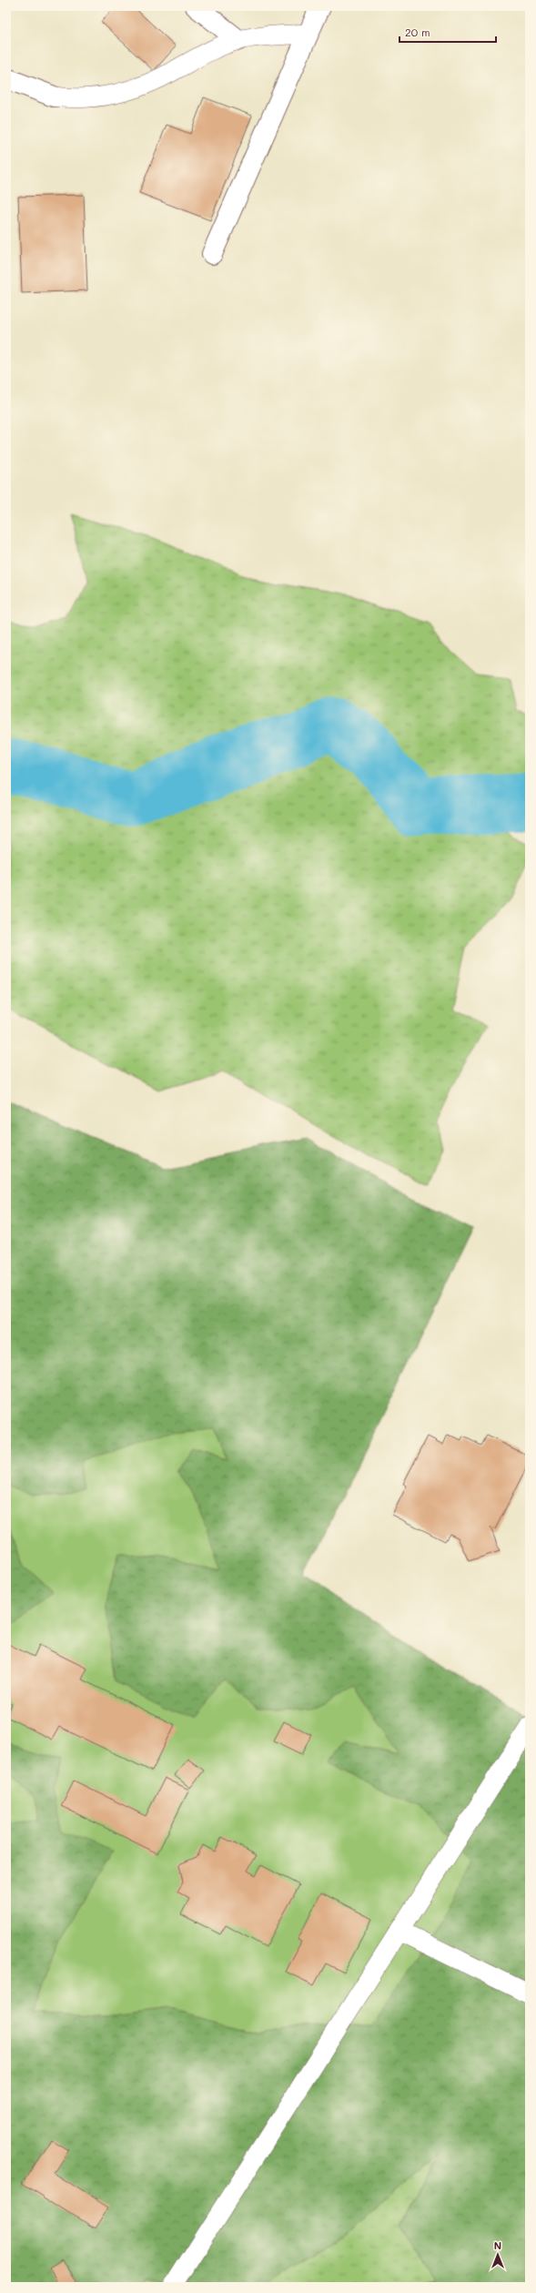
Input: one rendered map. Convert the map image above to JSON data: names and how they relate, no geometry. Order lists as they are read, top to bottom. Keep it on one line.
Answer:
{"scale_bar":"20 m","north":"top"}
